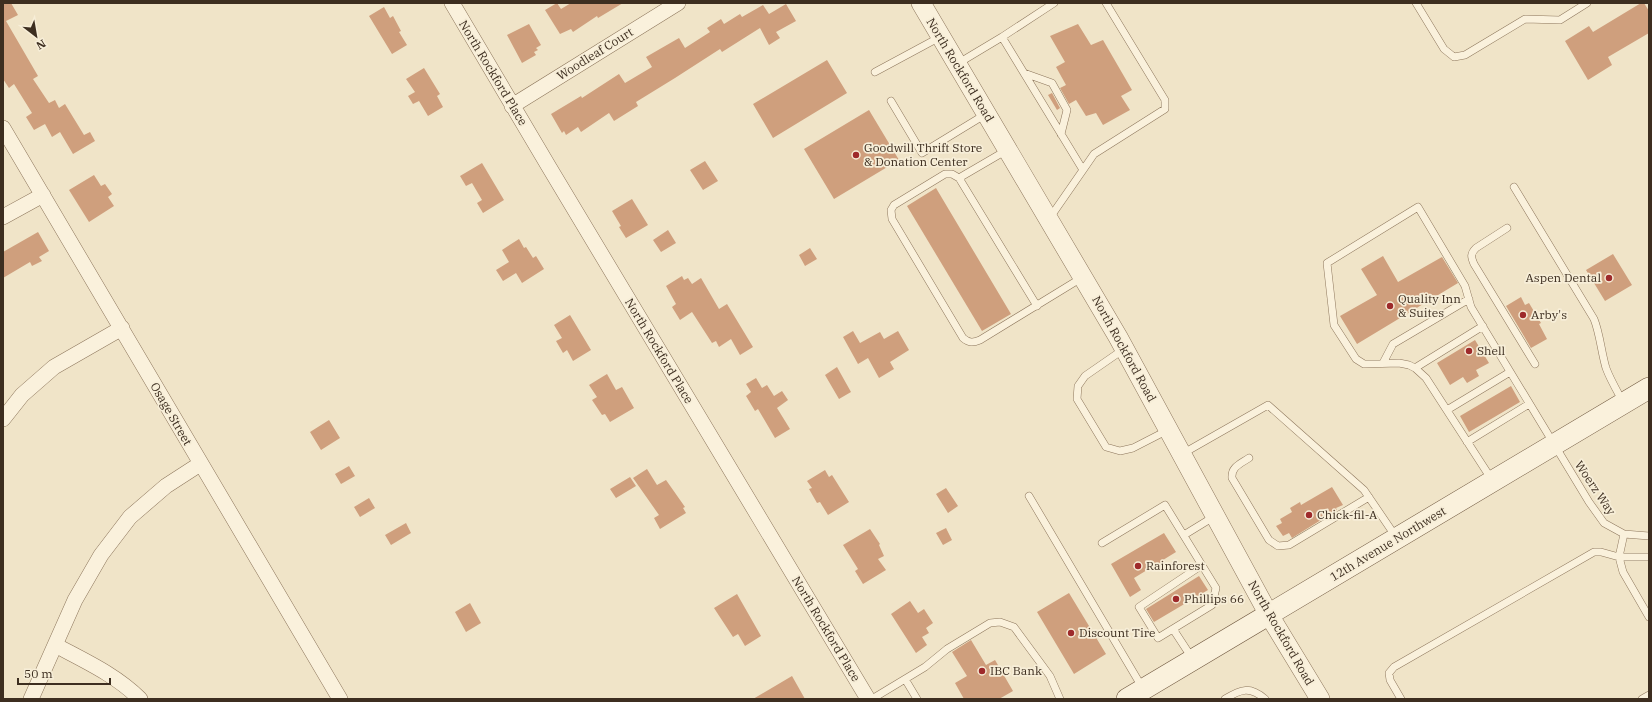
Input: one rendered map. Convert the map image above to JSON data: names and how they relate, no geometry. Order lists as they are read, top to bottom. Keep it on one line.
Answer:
{"streets":{"main road":["12th Avenue Northwest"],"street":["Woodleaf Court","North Rockford Road","North Rockford Place","Osage Street"],"lane":["Woerz Way"]},"crossings":[["Woodleaf Court","North Rockford Place"],["North Rockford Road","12th Avenue Northwest"],["Woerz Way","12th Avenue Northwest"]],"places":["Goodwill Thrift Store & Donation Center","Aspen Dental","Quality Inn & Suites","Arby's","Shell","Chick-fil-A","Rainforest","Phillips 66","Discount Tire","IBC Bank"],"scale_bar":"50 m","north":"bottom right"}
